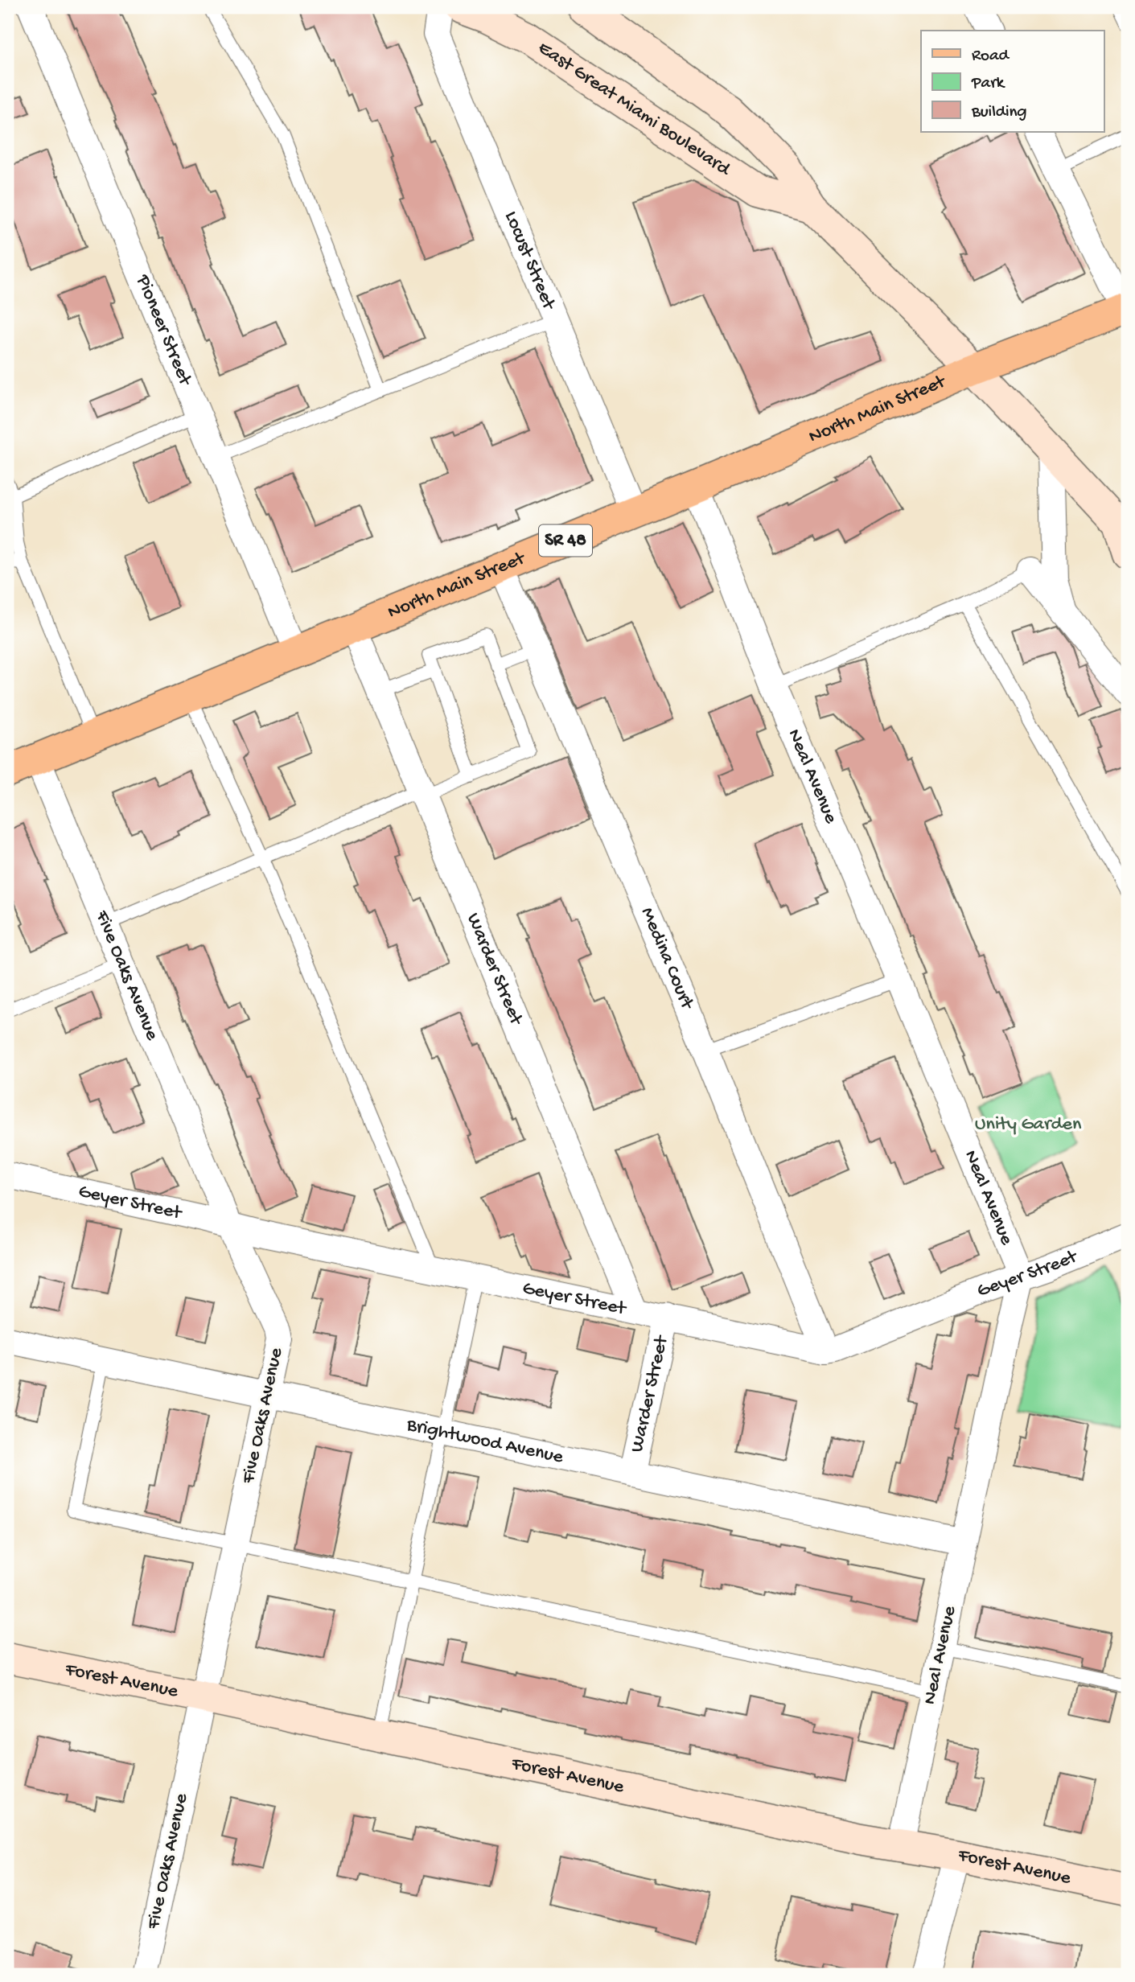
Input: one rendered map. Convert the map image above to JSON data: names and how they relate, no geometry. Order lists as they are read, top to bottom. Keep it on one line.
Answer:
{"streets":{"main road":["North Main Street","SR 48"],"street":["East Great Miami Boulevard","Locust Street","Pioneer Street","Neal Avenue","Medina Court","Warder Street","Five Oaks Avenue","Geyer Street","Brightwood Avenue","Forest Avenue"]},"crossings":[["East Great Miami Boulevard","North Main Street"],["Locust Street","North Main Street"],["Pioneer Street","North Main Street"],["North Main Street","Neal Avenue"],["North Main Street","Medina Court"],["North Main Street","Warder Street"],["North Main Street","Five Oaks Avenue"],["Neal Avenue","Geyer Street"],["Neal Avenue","Brightwood Avenue"],["Neal Avenue","Forest Avenue"],["Medina Court","Geyer Street"],["Warder Street","Geyer Street"],["Warder Street","Brightwood Avenue"],["Five Oaks Avenue","Geyer Street"],["Five Oaks Avenue","Brightwood Avenue"],["Five Oaks Avenue","Forest Avenue"]],"parks":["Unity Garden"],"legend":["Road","Park","Building"]}
